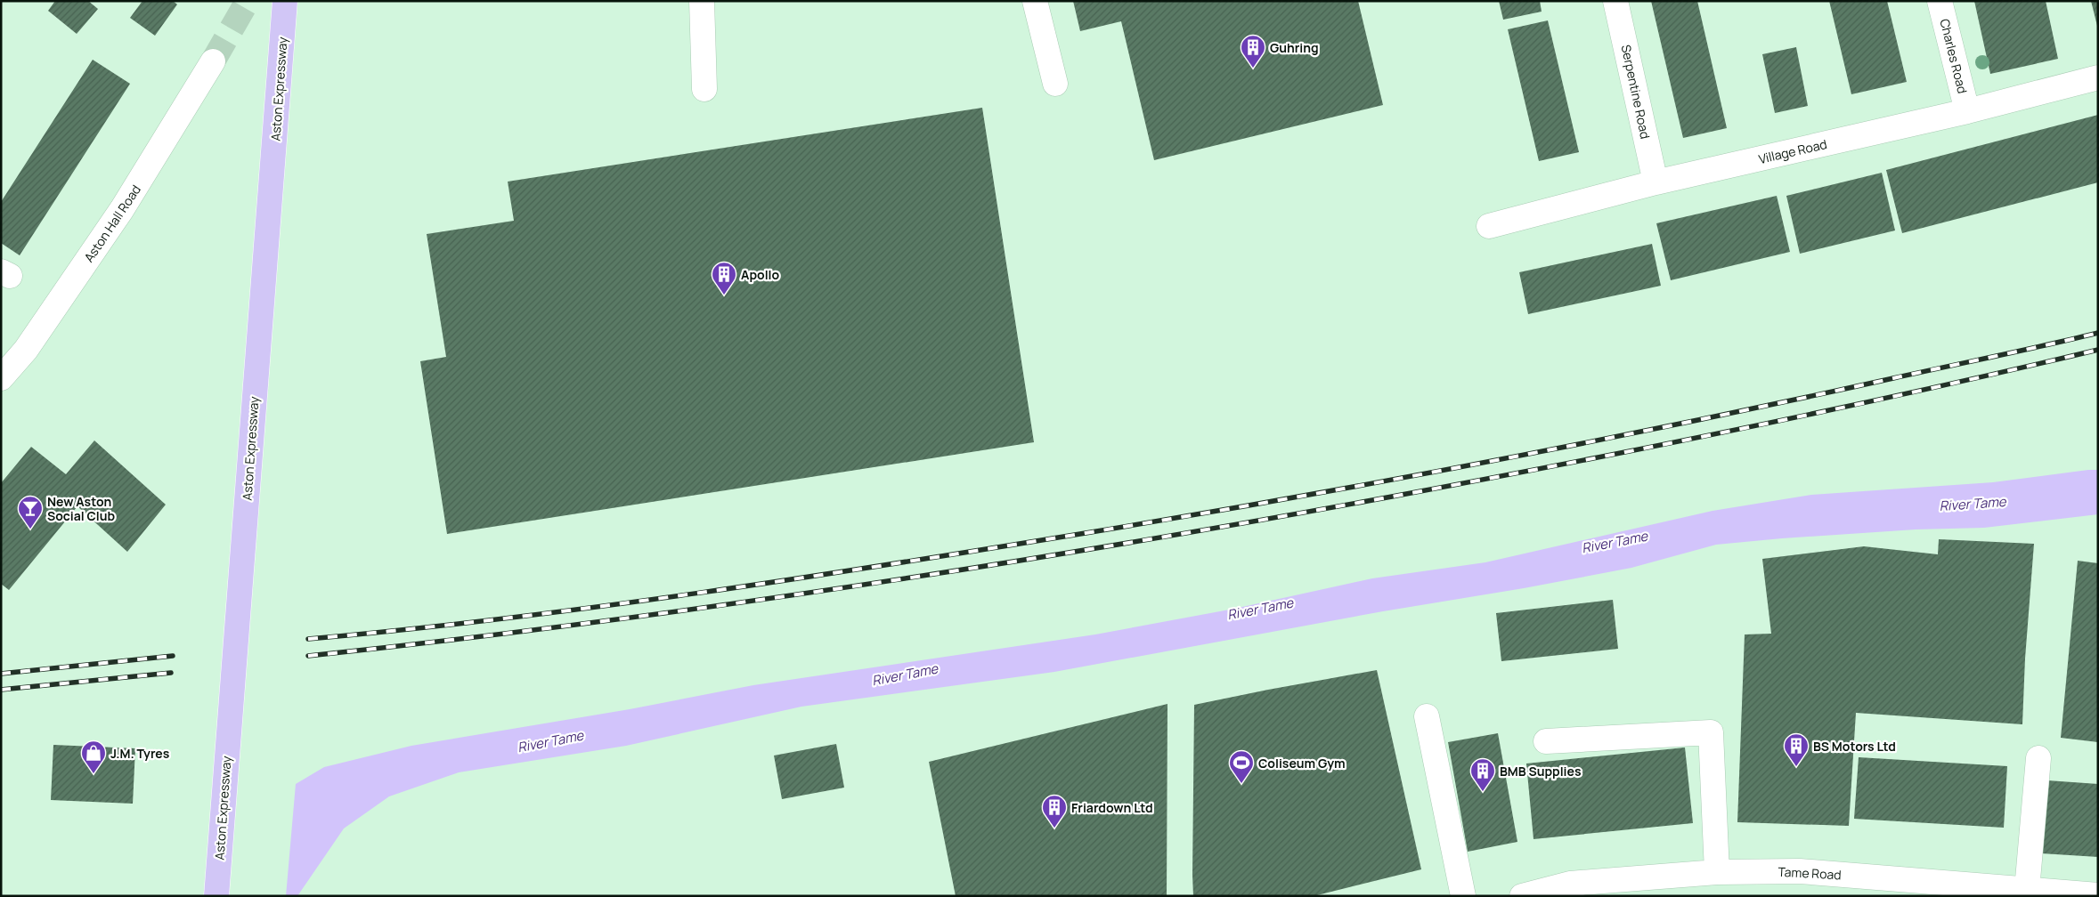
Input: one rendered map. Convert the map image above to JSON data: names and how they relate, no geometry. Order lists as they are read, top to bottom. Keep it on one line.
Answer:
{"streets":{"highway":["Aston Expressway"],"street":["Charles Road","Serpentine Road","Village Road","Aston Hall Road","Tame Road"]},"crossings":[["Charles Road","Village Road"],["Serpentine Road","Village Road"]],"water":["River Tame"],"places":{"building":["Guhring","Apollo","BS Motors Ltd","BMB Supplies","Friardown Ltd"],"bar":["New Aston Social Club"],"shop":["J.M. Tyres"],"sports":["Coliseum Gym"]}}
